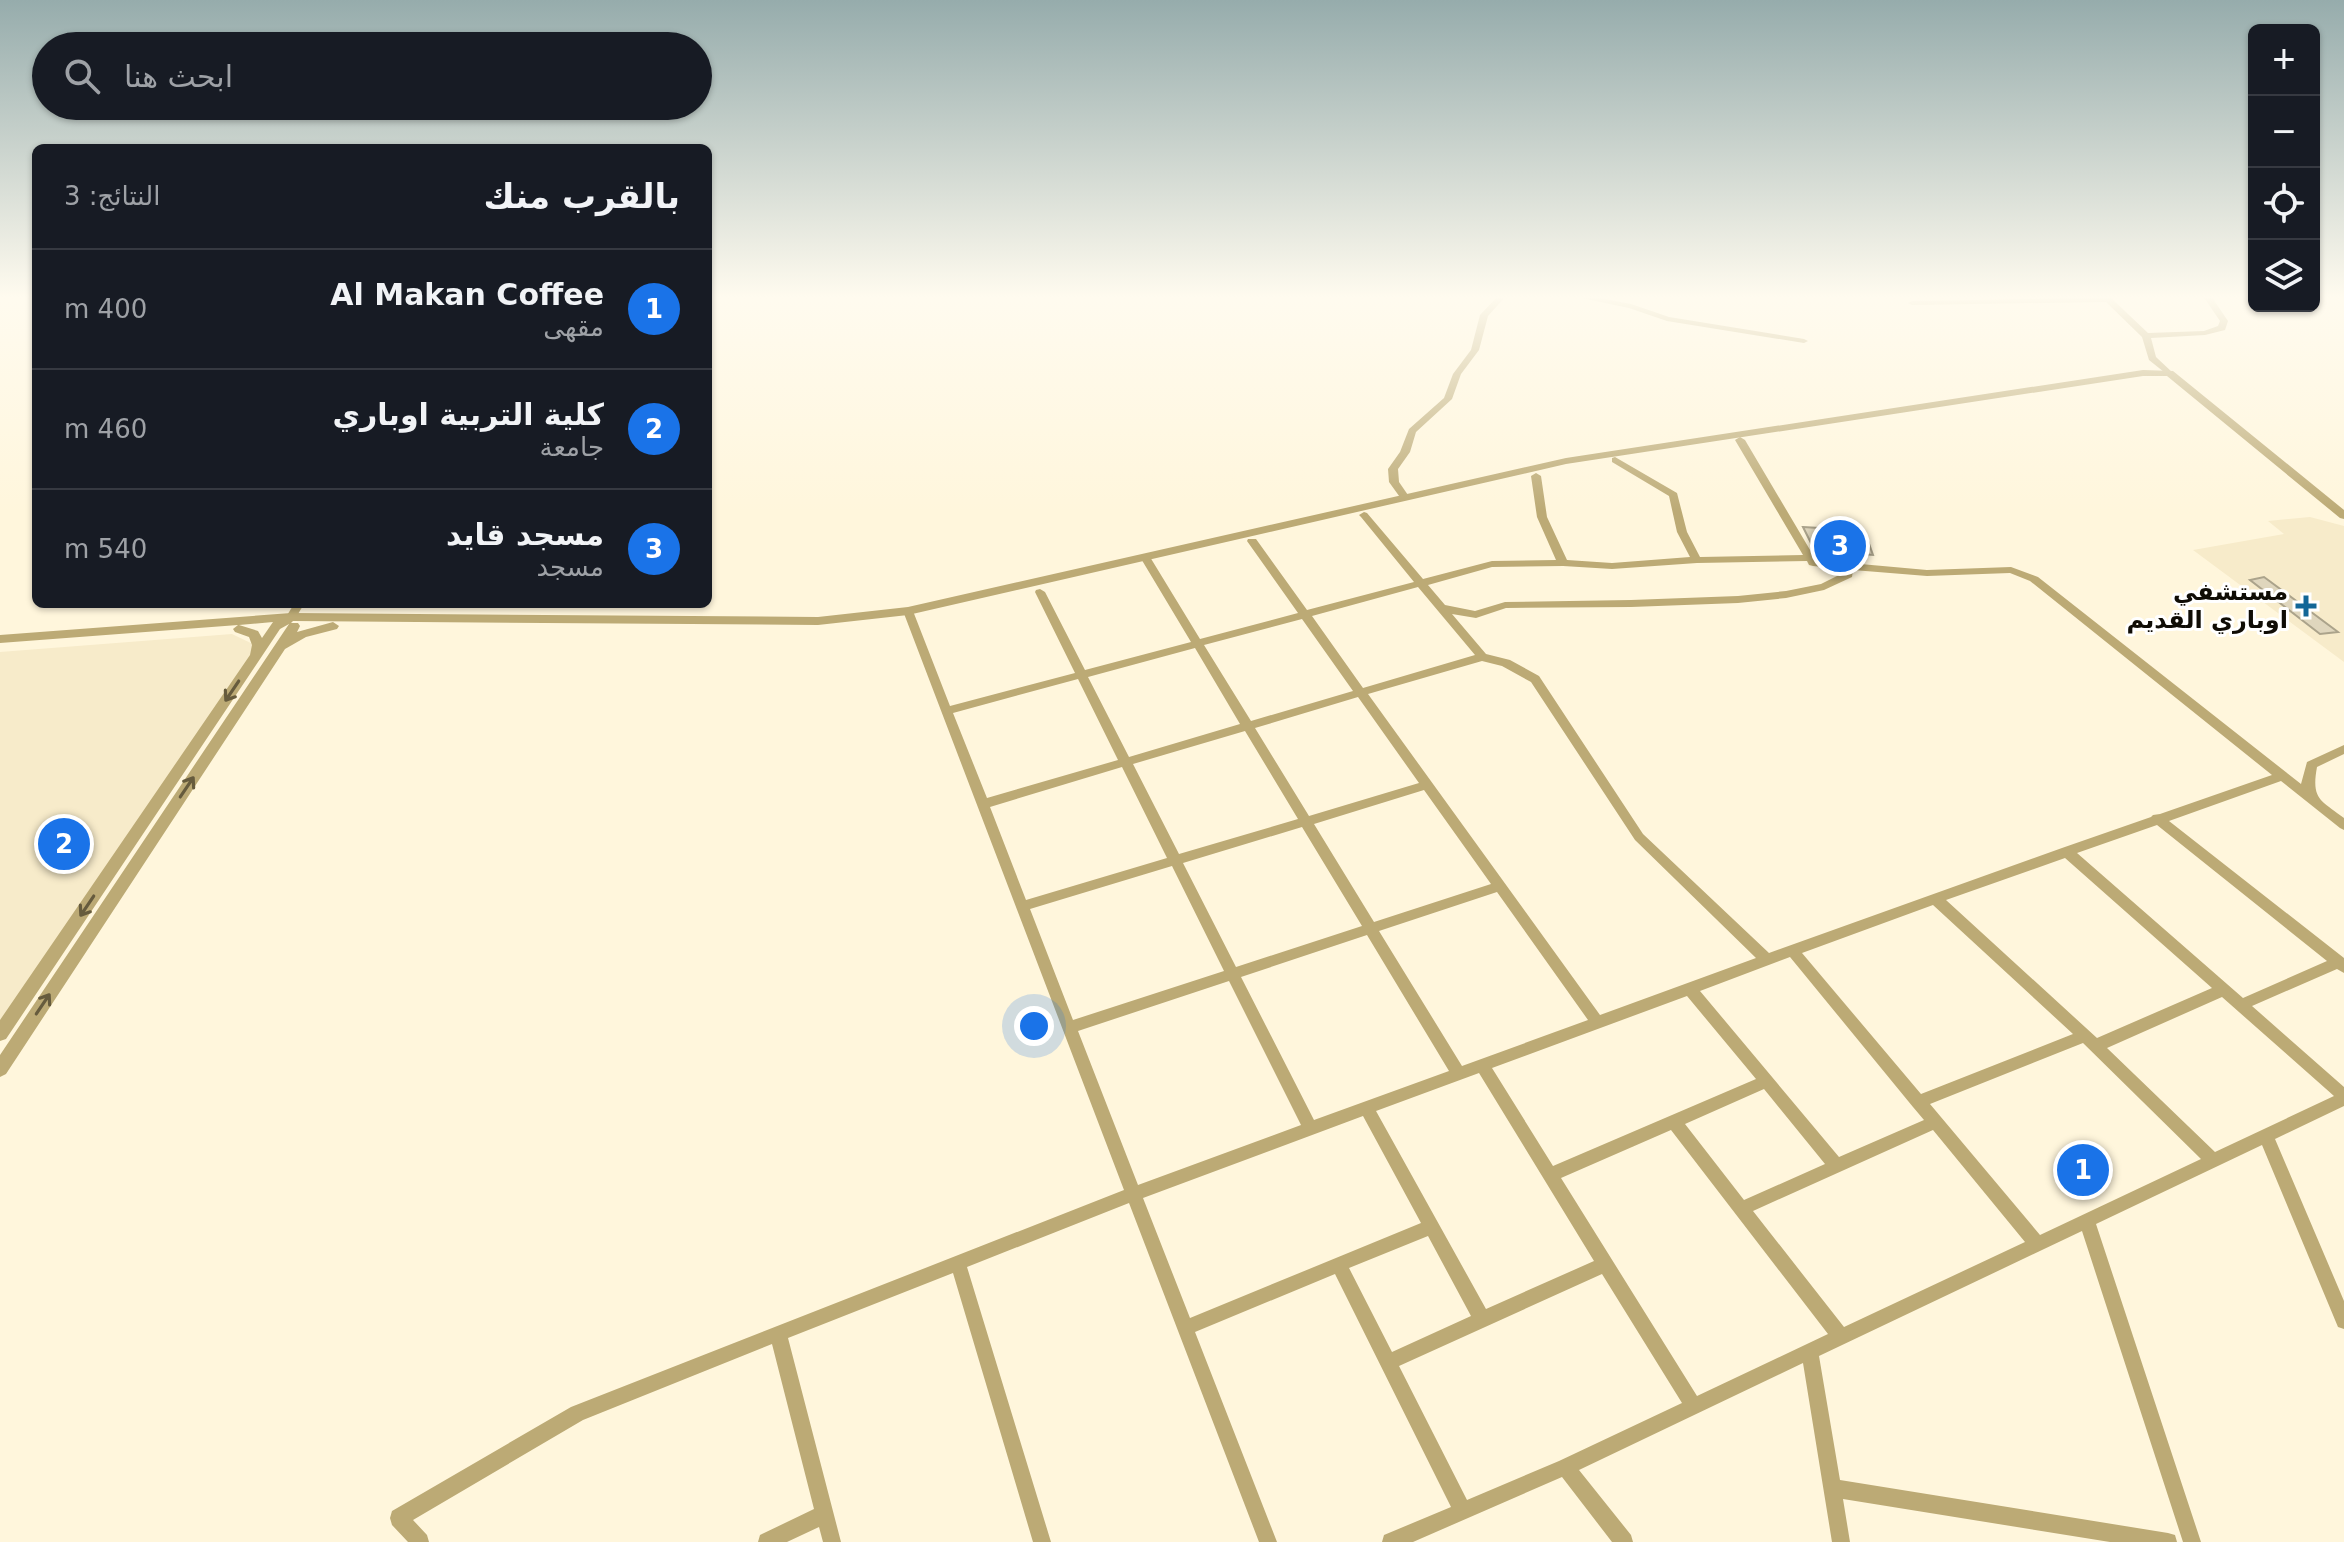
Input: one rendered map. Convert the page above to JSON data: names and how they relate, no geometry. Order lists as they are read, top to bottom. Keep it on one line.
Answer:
{"places":{"health":["مستشفي اوباري القديم"]},"page":{"map_buttons":["+","−"],"search":"ابحث هنا","heading":["بالقرب منك","النتائج: 3"],"list":[{"mark":"1","name":"Al Makan Coffee","note":"مقهى","value":"400 m"},{"mark":"2","name":"كلية التربية اوباري","note":"جامعة","value":"460 m"},{"mark":"3","name":"مسجد قايد","note":"مسجد","value":"540 m"}],"pins":["3","2","1"]}}
